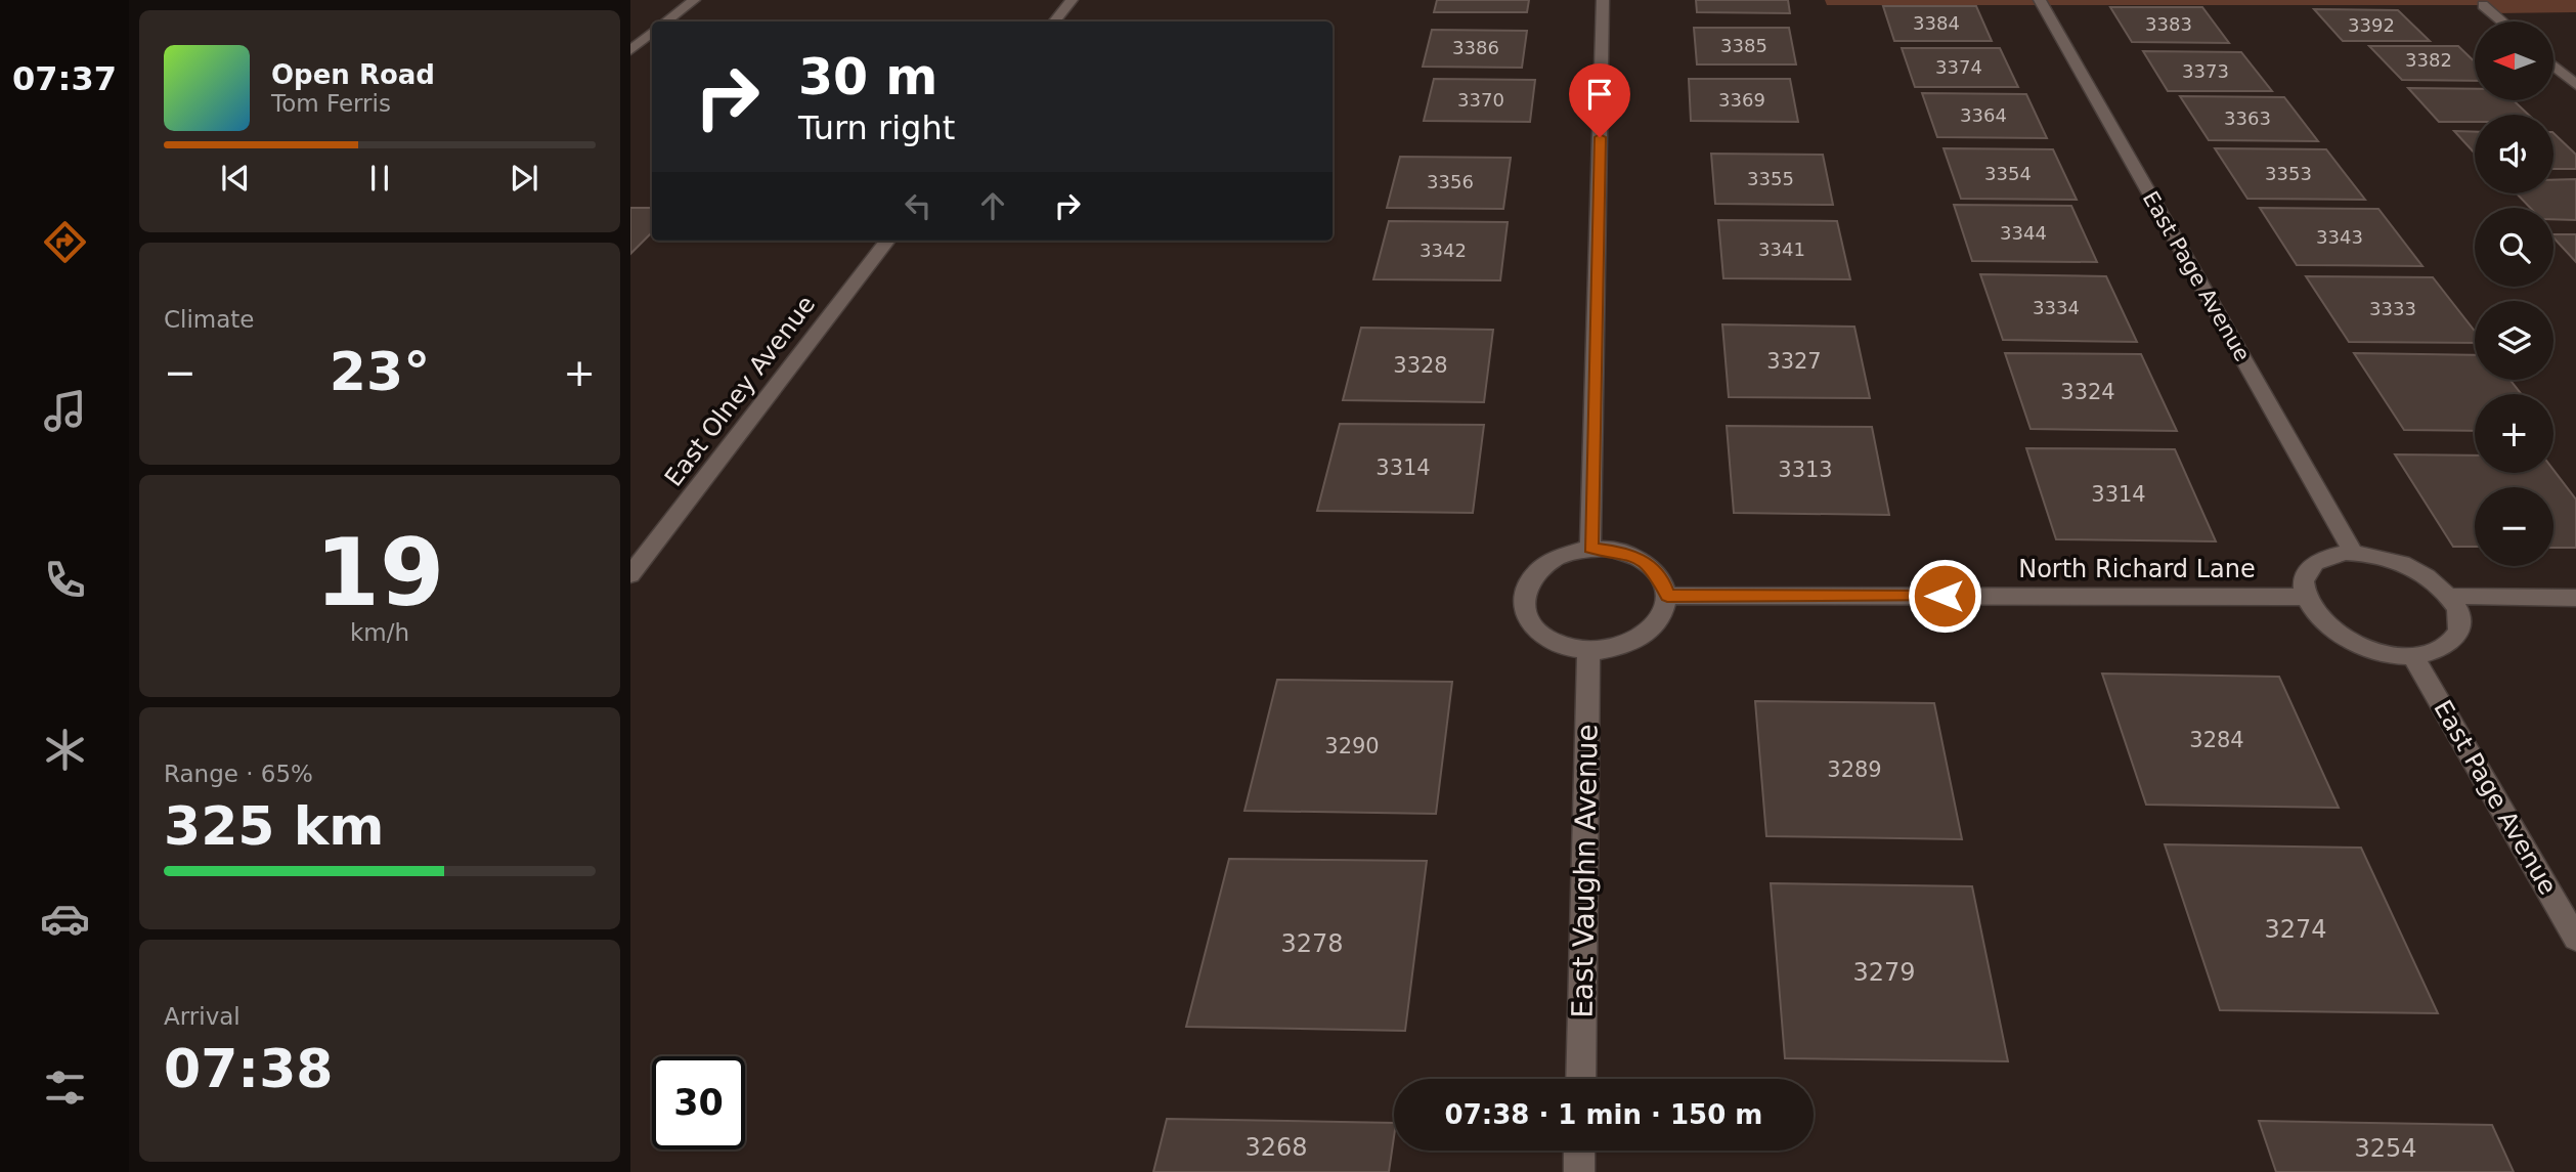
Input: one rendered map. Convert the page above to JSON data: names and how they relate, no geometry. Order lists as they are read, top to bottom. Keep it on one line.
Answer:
{"streets":{"street":["East Page Avenue","East Olney Avenue","North Richard Lane","East Vaughn Avenue"]},"crossings":[["East Page Avenue","North Richard Lane"],["North Richard Lane","East Vaughn Avenue"]],"house_numbers":["3384","3383","3392","3385","3386","3382","3374","3373","3370","3369","3364","3363","3354","3353","3355","3356","3344","3343","3341","3342","3334","3333","3327","3328","3324","3314","3313","3314","3284","3290","3289","3274","3278","3279","3268","3254"],"north":"left","page":{"tabs":"07:37","map_buttons":["+","−"],"turn":["30 m","Turn right"],"song":["Open Road","Tom Ferris"],"tile":["Climate",["19","km/h"],["Range · 65%","325 km"],["Arrival","07:38"]],"heat":["−","23°","+"],"limit":"30","trip":"07:38 · 1 min · 150 m"}}
